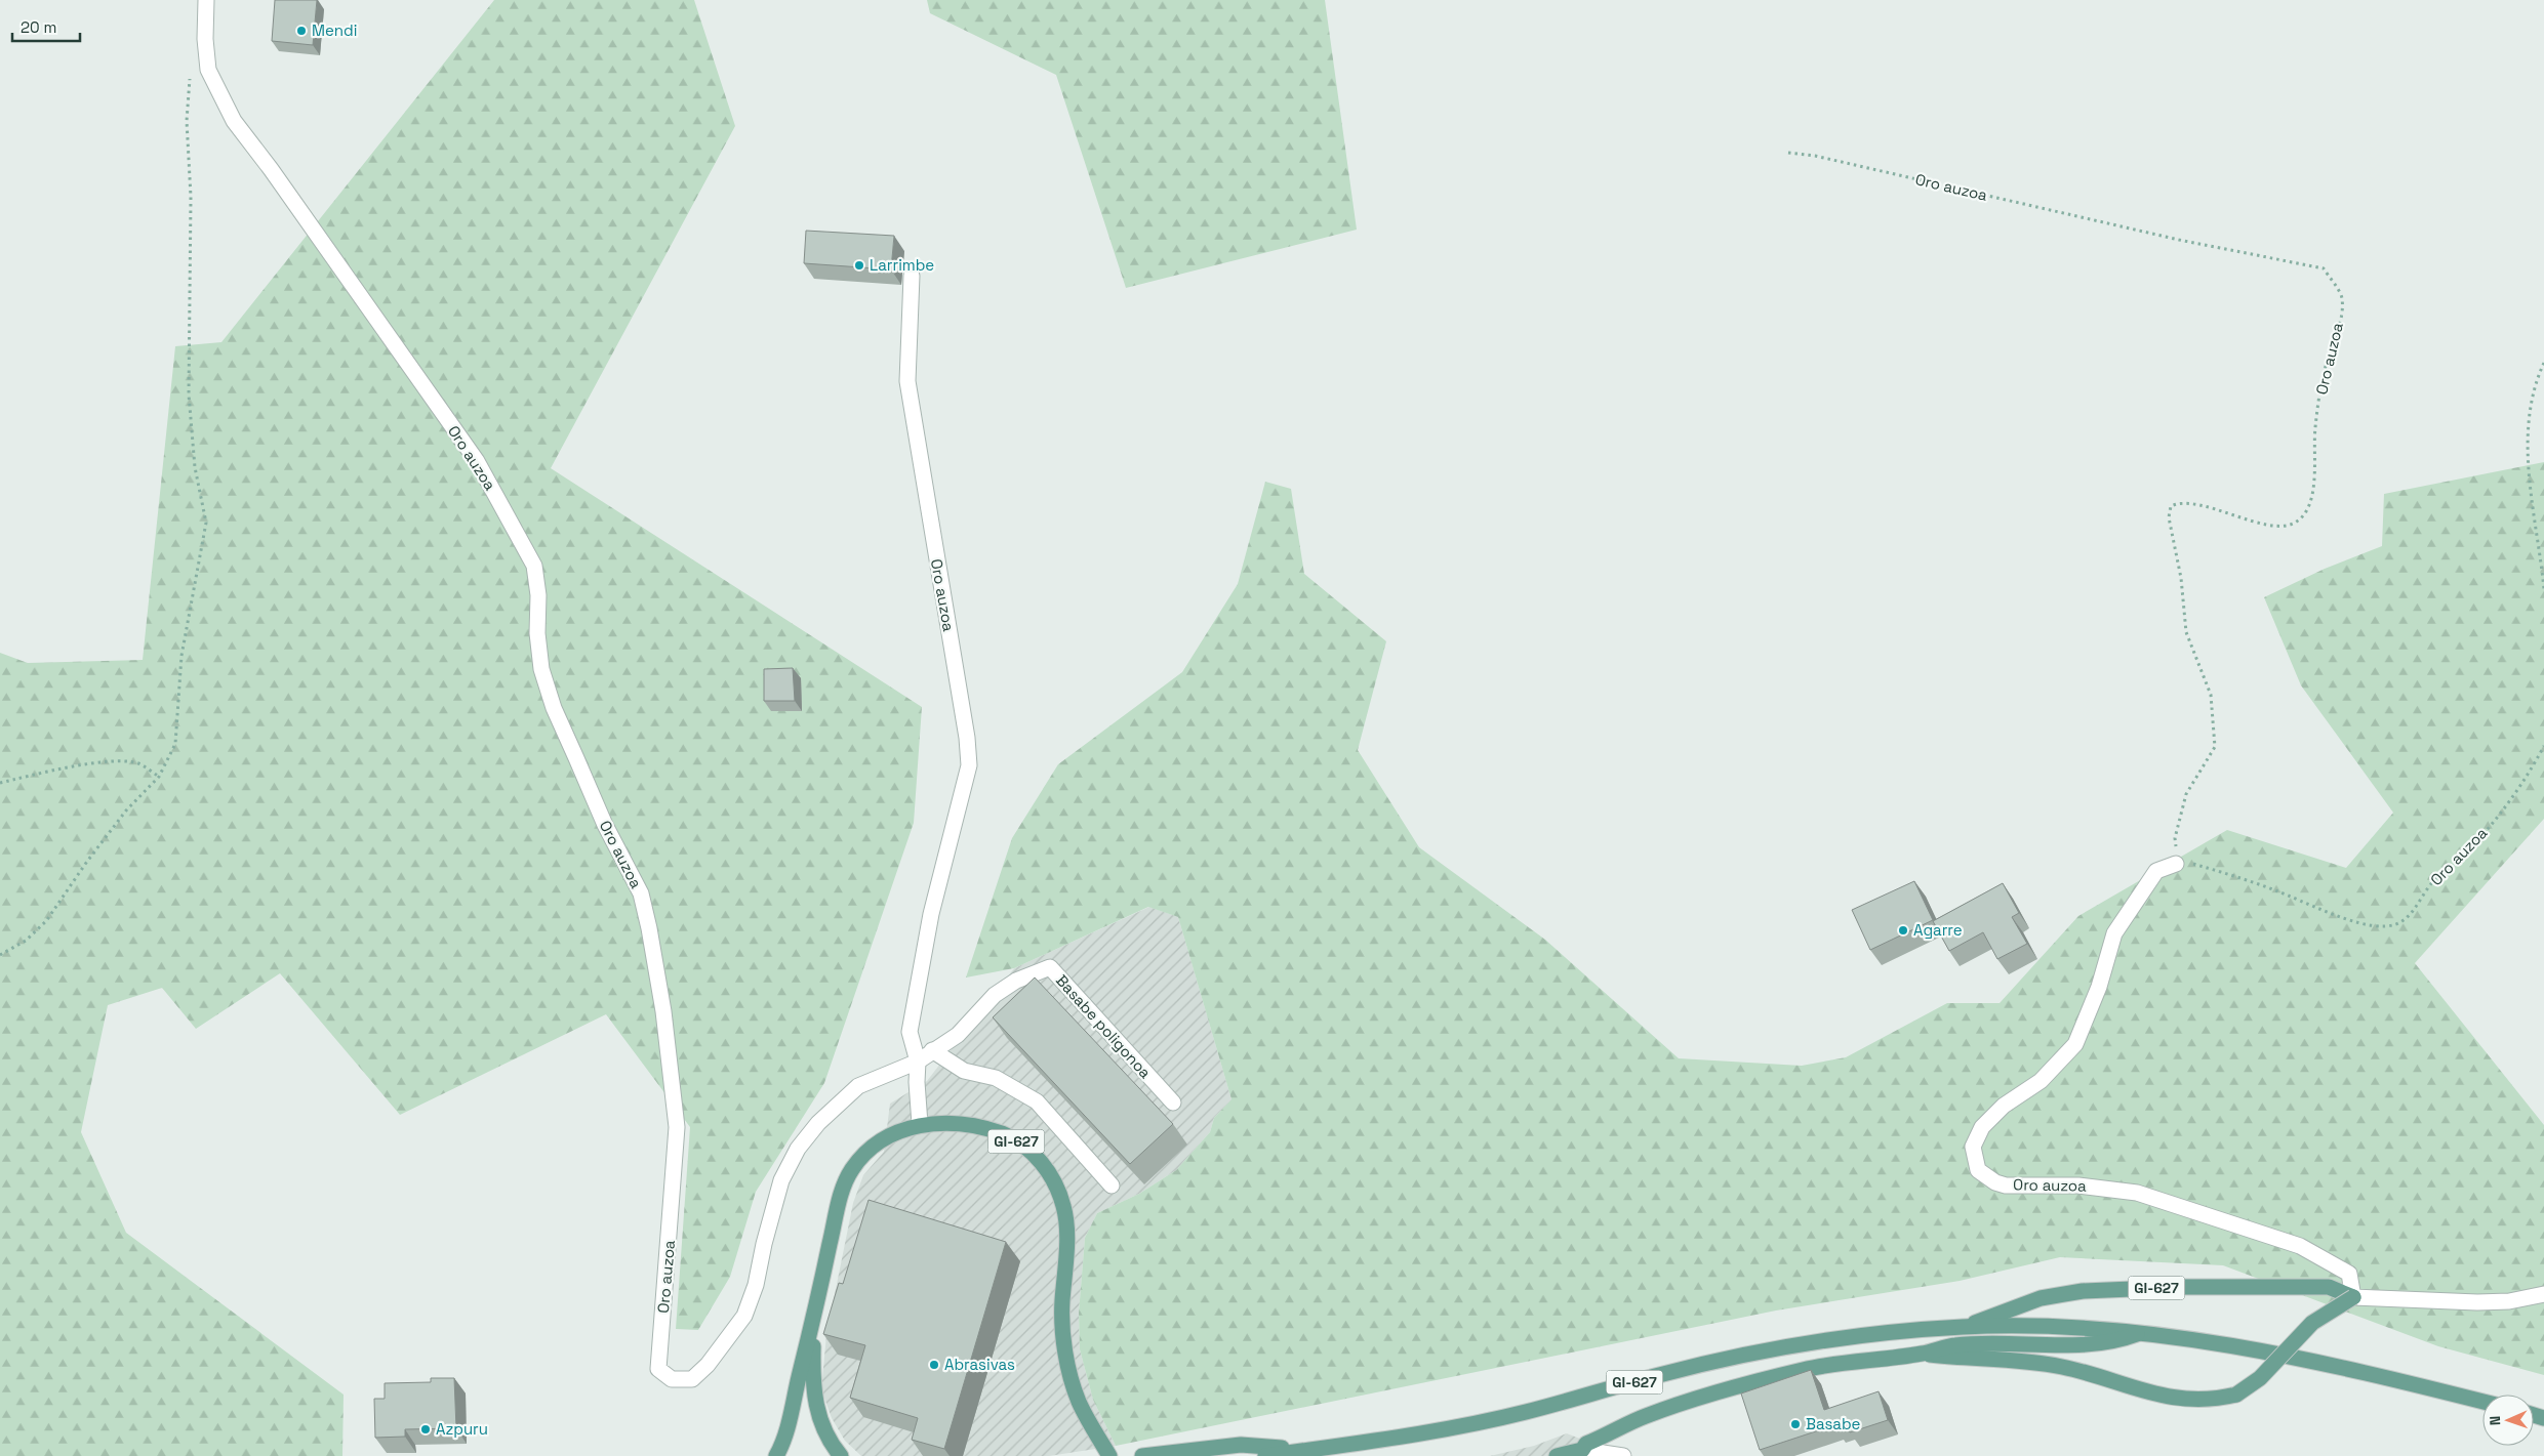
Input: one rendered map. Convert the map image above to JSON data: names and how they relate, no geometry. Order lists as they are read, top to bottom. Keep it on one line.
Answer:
{"streets":{"main road":["GI-627"],"street":["Oro auzoa","Basabe poligonoa"]},"crossings":[["Oro auzoa","Basabe poligonoa"],["Oro auzoa","GI-627"]],"places":["Mendi","Larrimbe","Agarre","Abrasivas","Basabe","Azpuru"],"scale_bar":"20 m","north":"left"}
